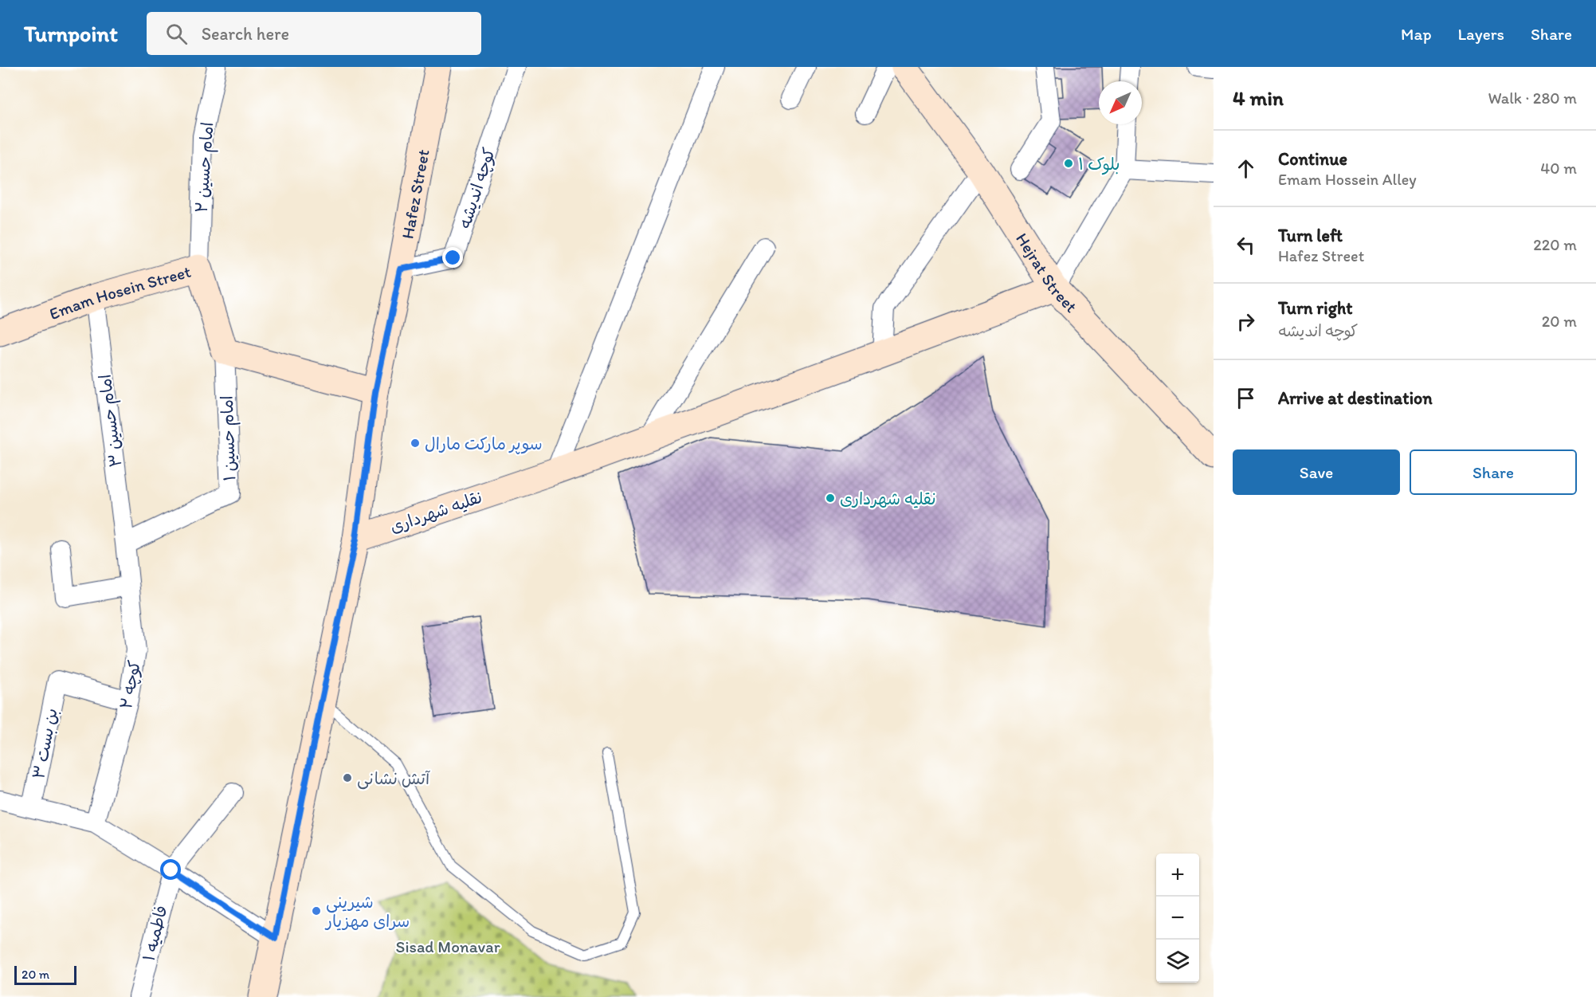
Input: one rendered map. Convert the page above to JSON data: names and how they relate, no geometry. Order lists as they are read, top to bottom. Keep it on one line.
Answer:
{"streets":{"street":["امام حسین ۲","کوچه اندیشه","Hafez Street","Hejrat Street","Emam Hosein Street","امام حسین ۳","امام حسین ۱","نقلیه شهرداری","کوچه ۲","بن بست ۳","فاطمیه ۱"]},"crossings":[["امام حسین ۲","Emam Hosein Street"],["کوچه اندیشه","Hafez Street"],["Hafez Street","نقلیه شهرداری"],["Hejrat Street","نقلیه شهرداری"],["Emam Hosein Street","امام حسین ۳"],["Emam Hosein Street","امام حسین ۱"],["امام حسین ۳","امام حسین ۱"],["امام حسین ۳","کوچه ۲"],["امام حسین ۱","کوچه ۲"],["کوچه ۲","بن بست ۳"]],"parks":["Sisad Monavar"],"places":["بلوک ۱","سوپر مارکت مارال","نقلیه شهرداری","آتش نشانی","شیرینی سرای مهزیار"],"scale_bar":"20 m","north":"bottom left","page":{"header":"Turnpoint","search":"Search here","nav":["Map","Layers","Share"],"heading":["4 min","Walk · 280 m"],"list":[["Continue","Emam Hossein Alley","40 m"],["Turn left","Hafez Street","220 m"],["Turn right","کوچه اندیشه","20 m"],"Arrive at destination"],"buttons":["Save","Share"],"map_buttons":["+","−"],"scale":"20 m"}}
